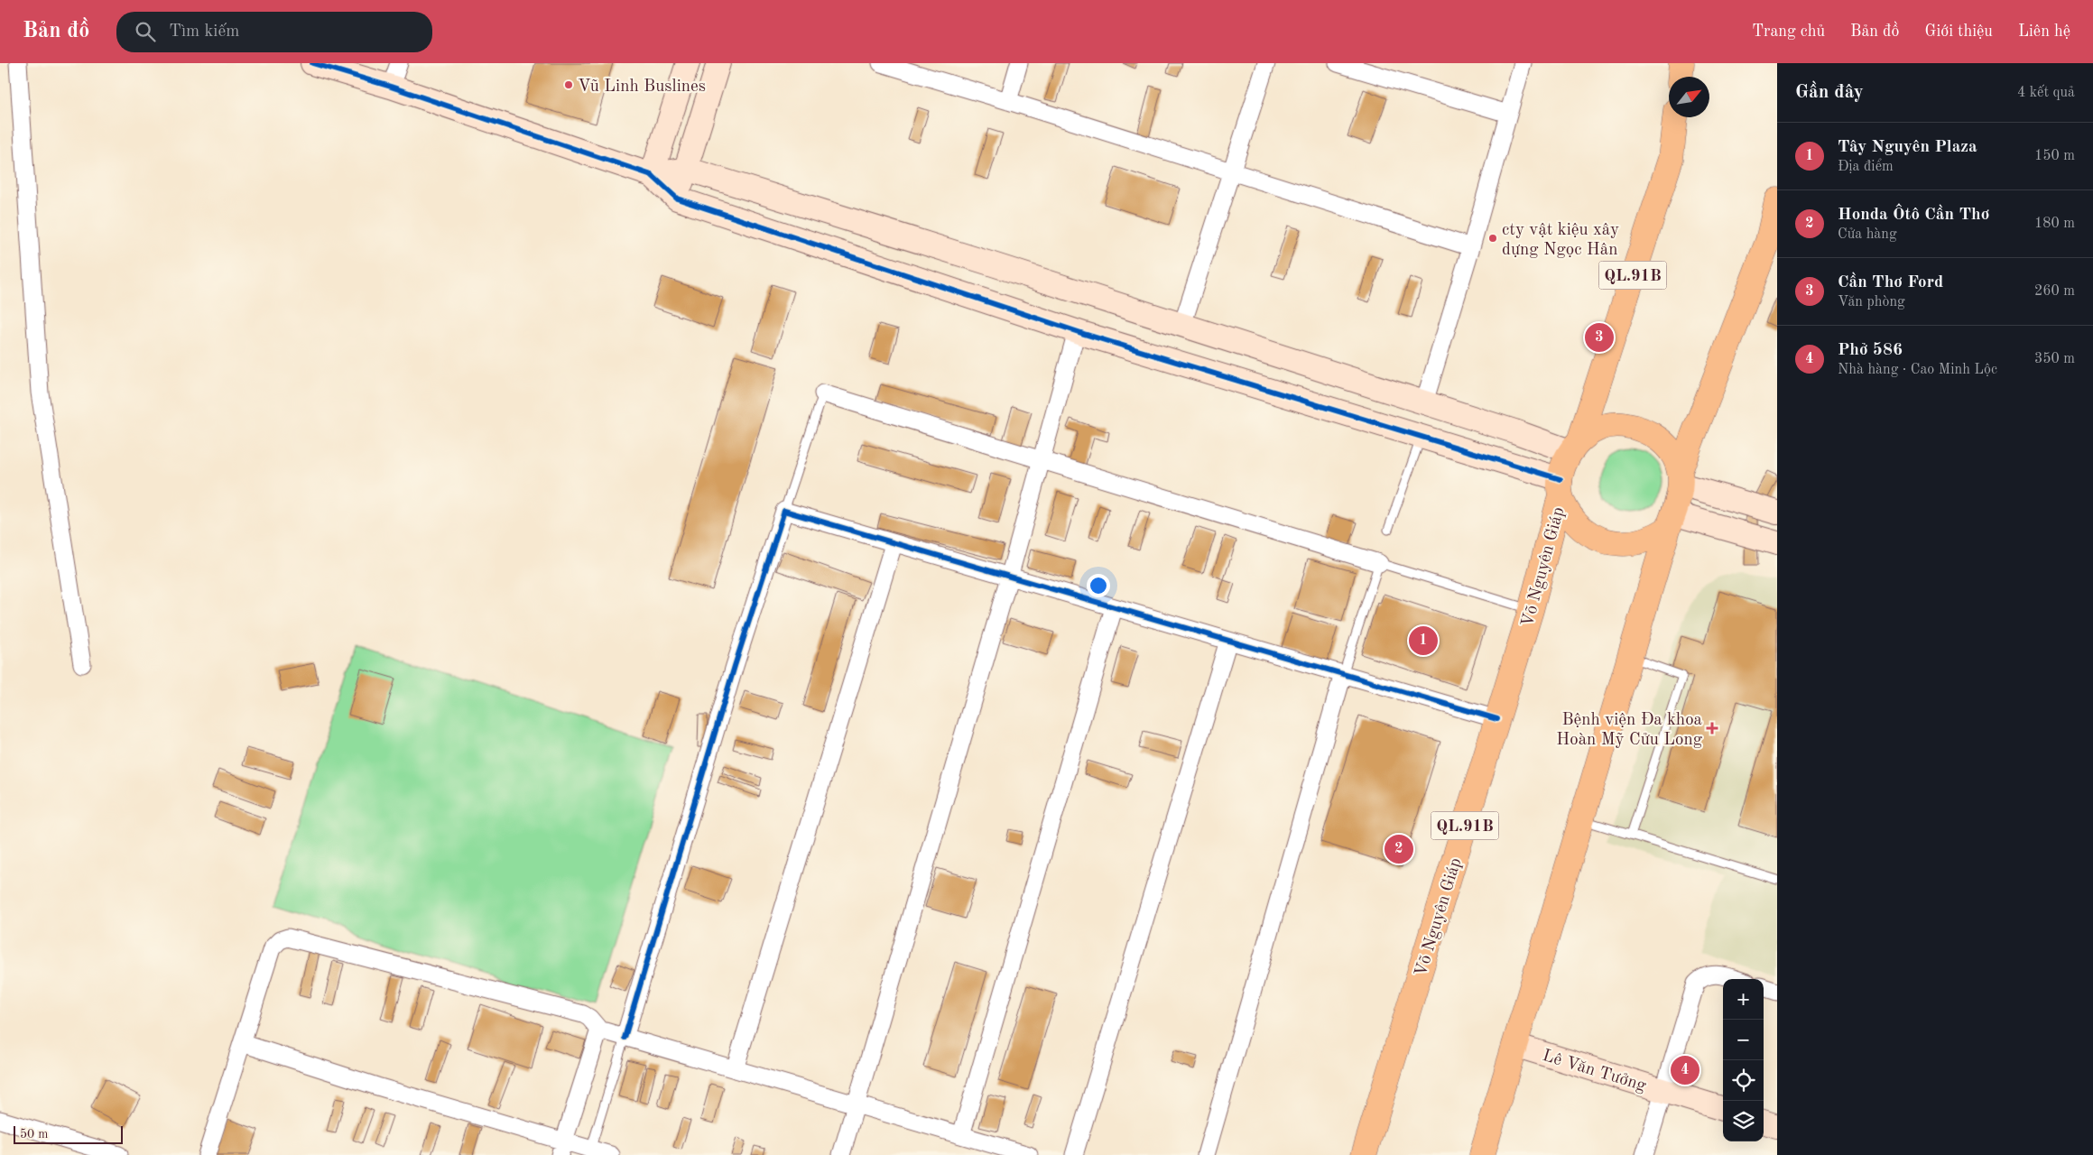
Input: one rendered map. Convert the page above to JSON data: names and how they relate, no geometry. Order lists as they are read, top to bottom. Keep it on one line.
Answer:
{"streets":{"highway":["QL.91B","Võ Nguyên Giáp"],"street":["Lê Văn Tưởng"]},"crossings":[["QL.91B","Võ Nguyên Giáp"]],"places":{"other":["Vũ Linh Buslines","cty vật kiệu xây dựng Ngọc Hân"],"health":["Bệnh viện Đa khoa Hoàn Mỹ Cửu Long"]},"scale_bar":"50 m","north":"top right","page":{"header":"Bản đồ","search":"Tìm kiếm","nav":["Trang chủ","Bản đồ","Giới thiệu","Liên hệ"],"heading":["Gần đây","4 kết quả"],"list":[{"mark":"1","name":"Tây Nguyên Plaza","note":"Địa điểm","value":"150 m"},{"mark":"2","name":"Honda Ôtô Cần Thơ","note":"Cửa hàng","value":"180 m"},{"mark":"3","name":"Cần Thơ Ford","note":"Văn phòng","value":"260 m"},{"mark":"4","name":"Phở 586","note":"Nhà hàng · Cao Minh Lộc","value":"350 m"}],"pins":["3","1","2","4"],"map_buttons":["+","−"],"scale":"50 m"}}
